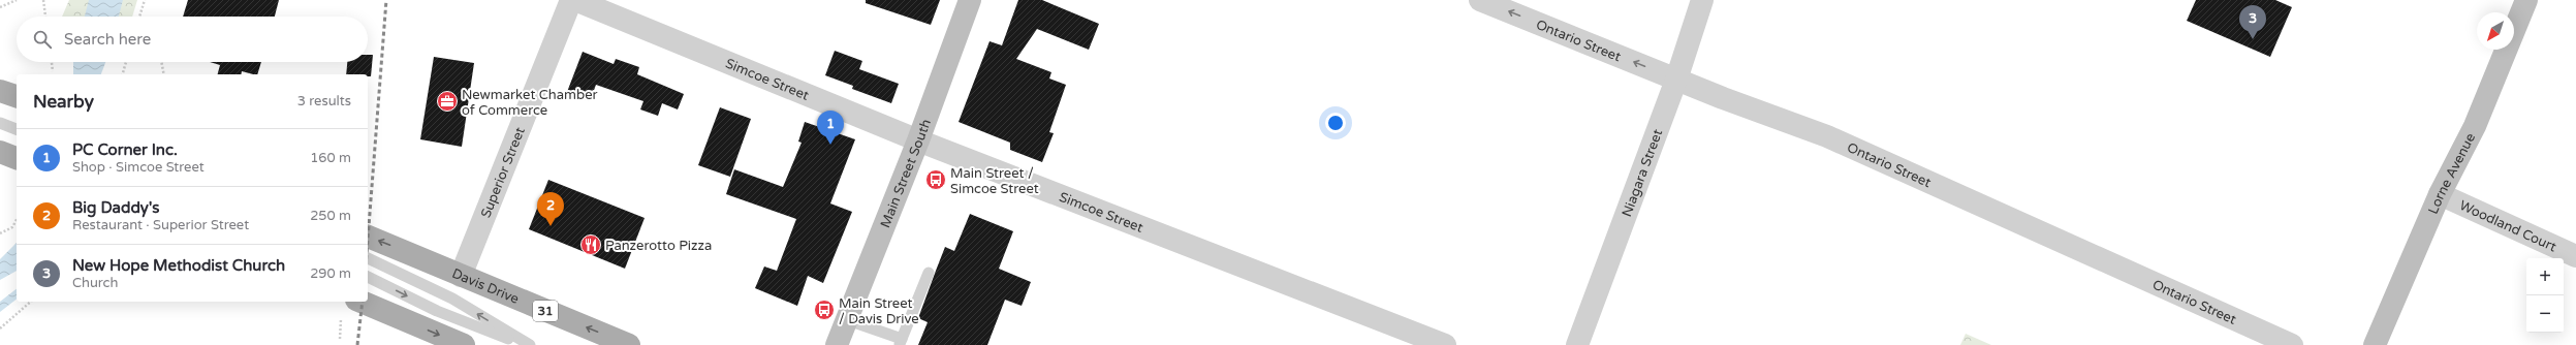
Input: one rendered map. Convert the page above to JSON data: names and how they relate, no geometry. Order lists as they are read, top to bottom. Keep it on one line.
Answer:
{"streets":{"main road":["Main Street South","Lorne Avenue","Davis Drive","31"],"street":["Ontario Street","Simcoe Street","Superior Street","Niagara Street","Woodland Court"]},"crossings":[["Ontario Street","Niagara Street"],["Simcoe Street","Main Street South"],["Superior Street","Davis Drive"],["Lorne Avenue","Woodland Court"]],"places":{"office":["Newmarket Chamber of Commerce"],"bus stop":["Main Street / Simcoe Street","Main Street / Davis Drive"],"restaurant":["Panzerotto Pizza"]},"north":"bottom left","page":{"pins":["3","1","2"],"search":"Search here","heading":["Nearby","3 results"],"list":[{"mark":"1","name":"PC Corner Inc.","note":"Shop · Simcoe Street","value":"160 m"},{"mark":"2","name":"Big Daddy's","note":"Restaurant · Superior Street","value":"250 m"},{"mark":"3","name":"New Hope Methodist Church","note":"Church","value":"290 m"}],"map_buttons":["+","−"]}}
